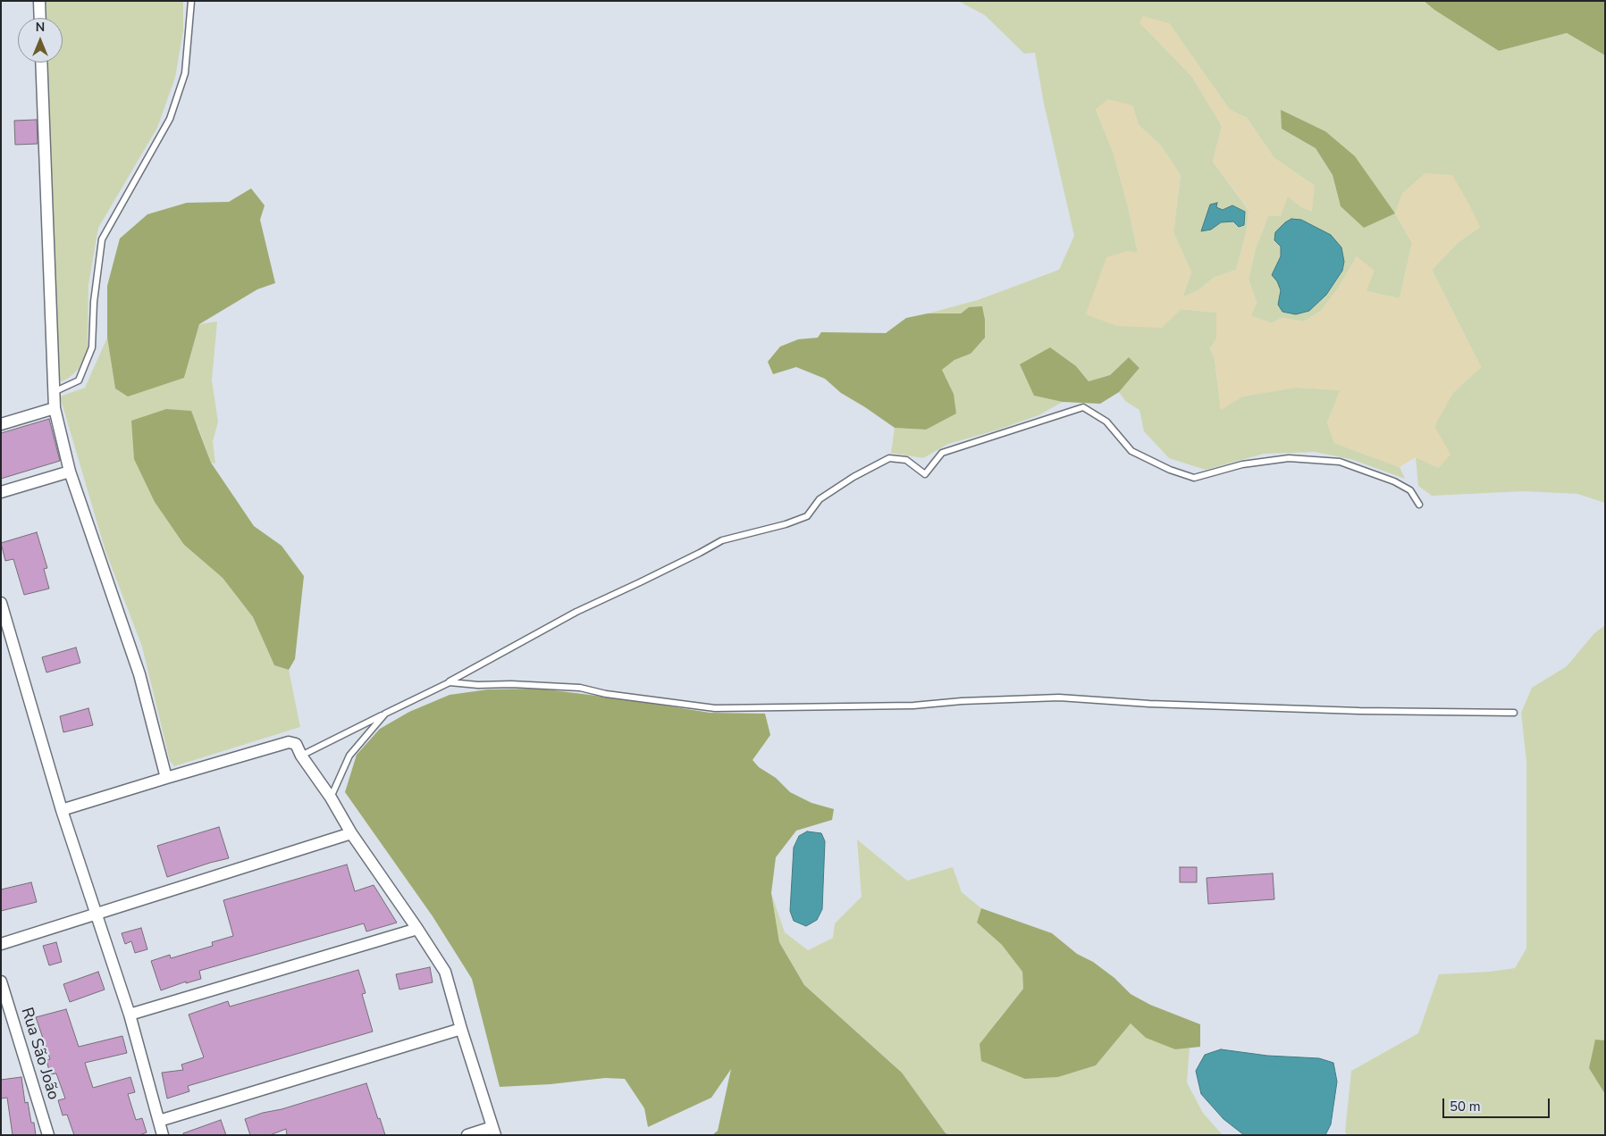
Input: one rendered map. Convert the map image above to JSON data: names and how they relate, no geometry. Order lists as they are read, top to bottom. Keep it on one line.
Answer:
{"streets":{"street":["Rua São João"]},"scale_bar":"50 m","north":"top"}
